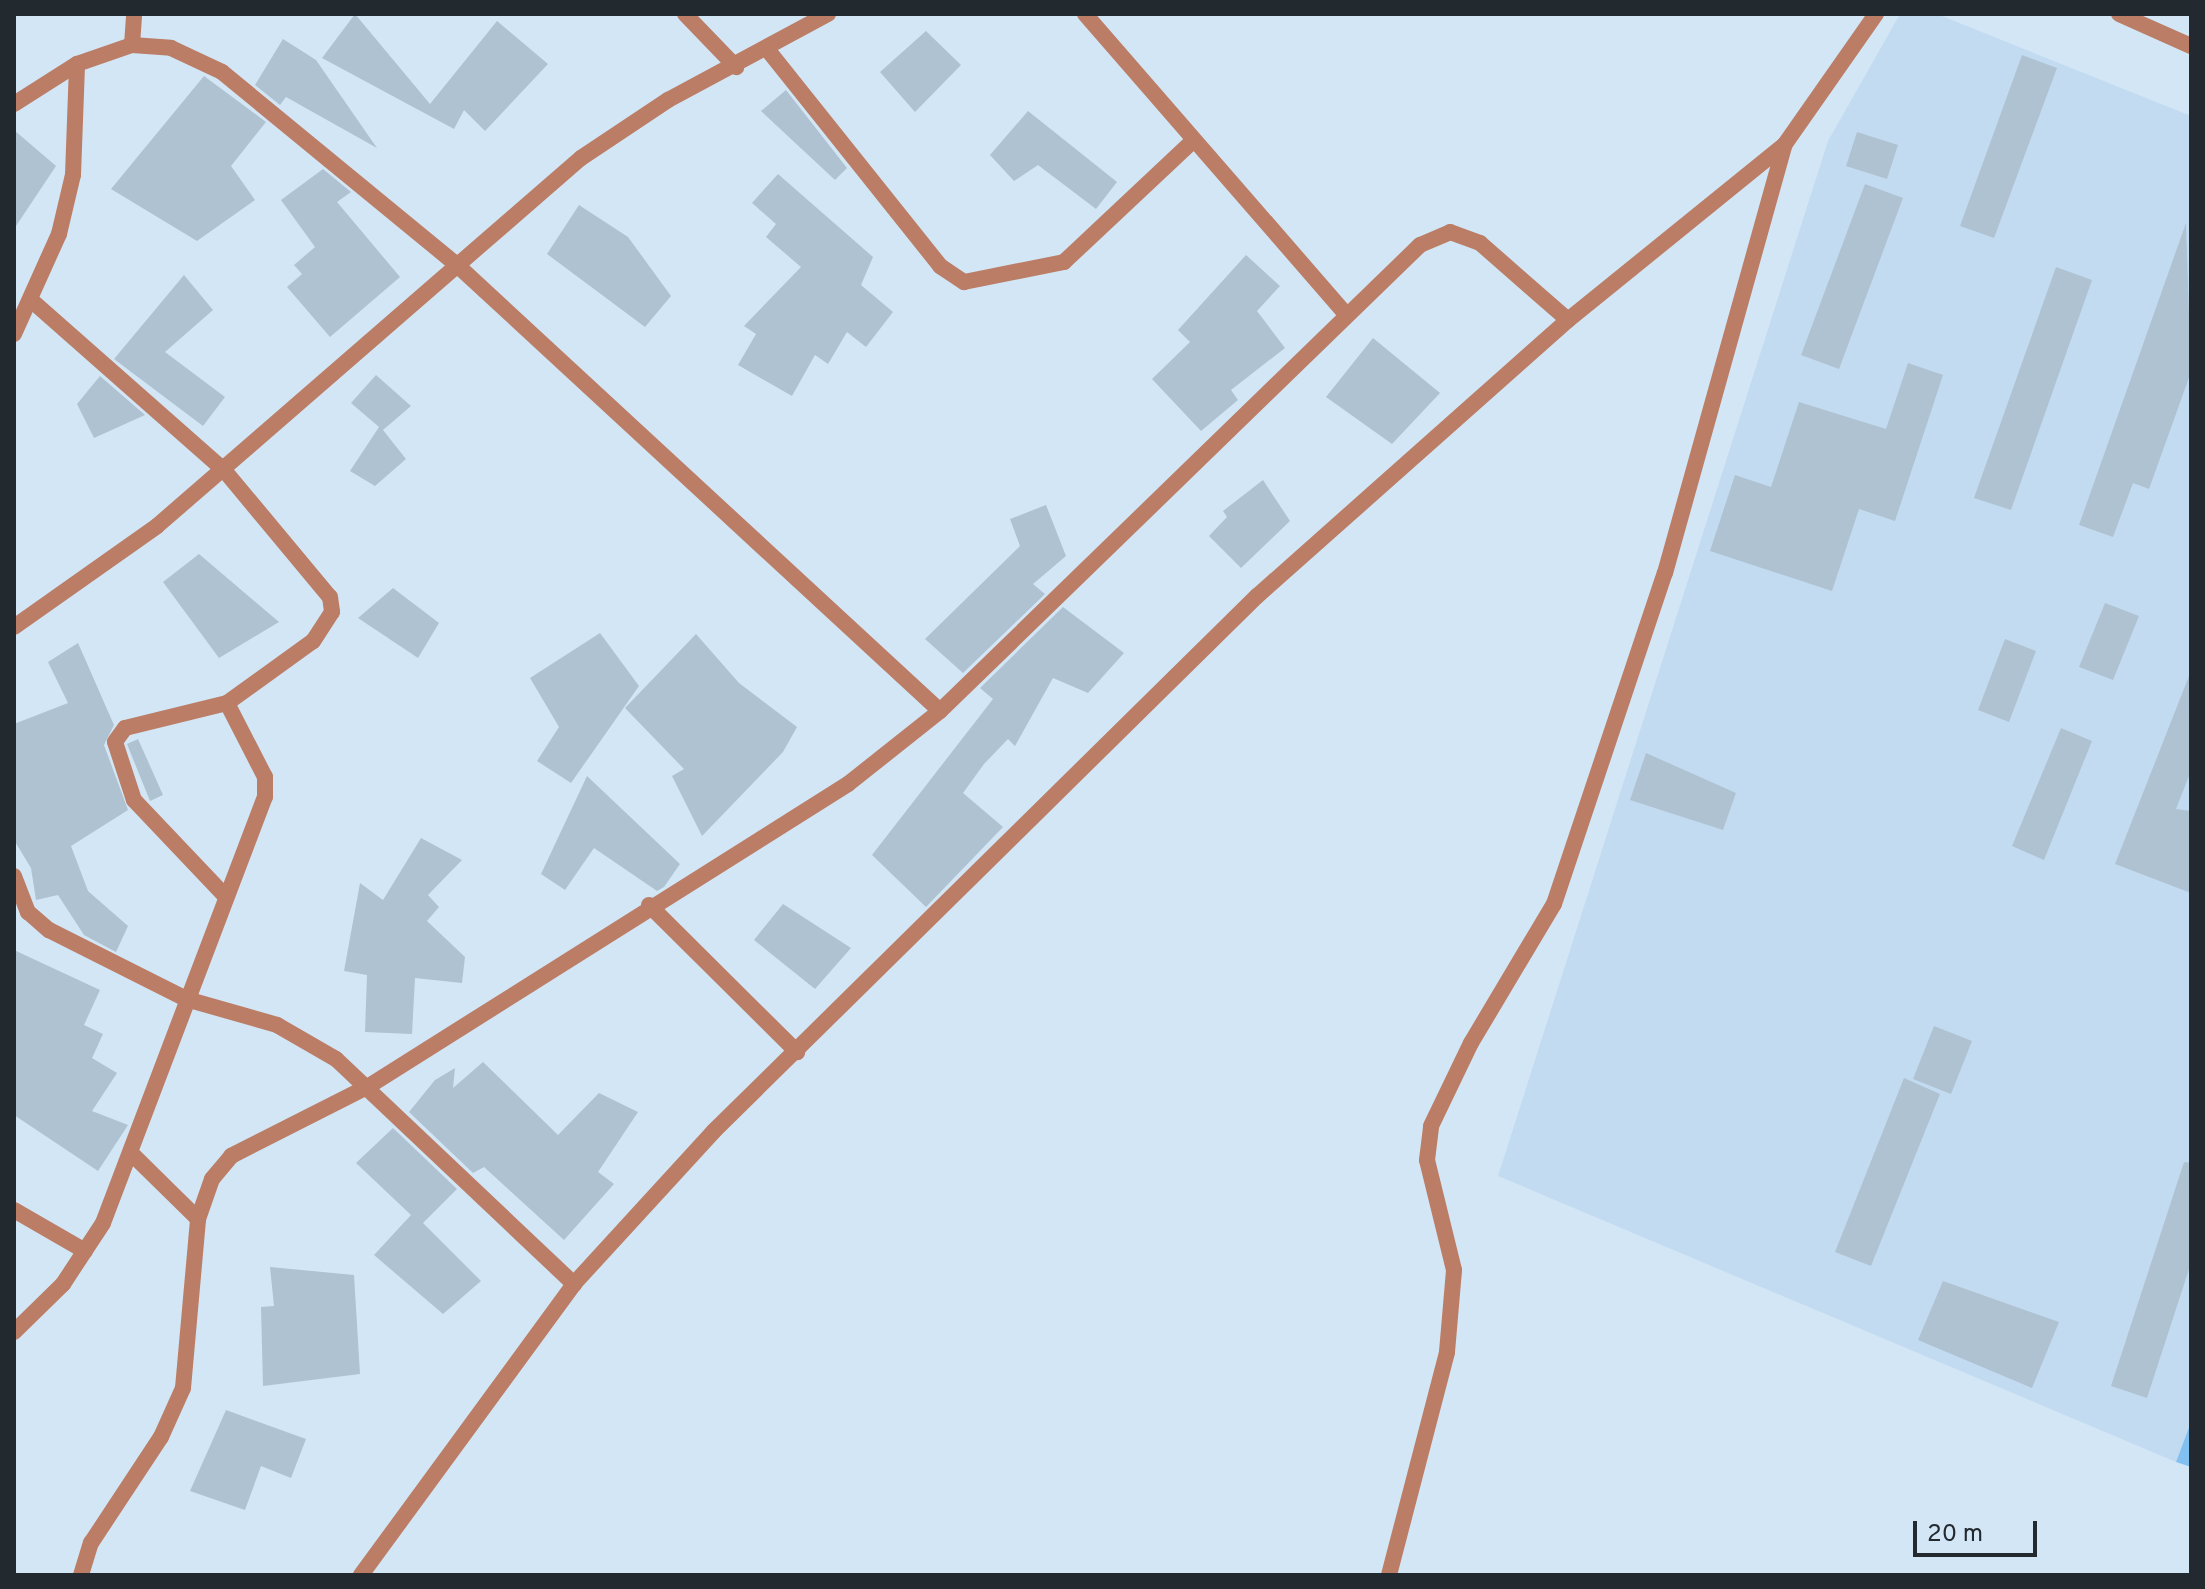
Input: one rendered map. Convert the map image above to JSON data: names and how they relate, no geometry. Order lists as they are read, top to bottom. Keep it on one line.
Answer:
{"scale_bar":"20 m"}
